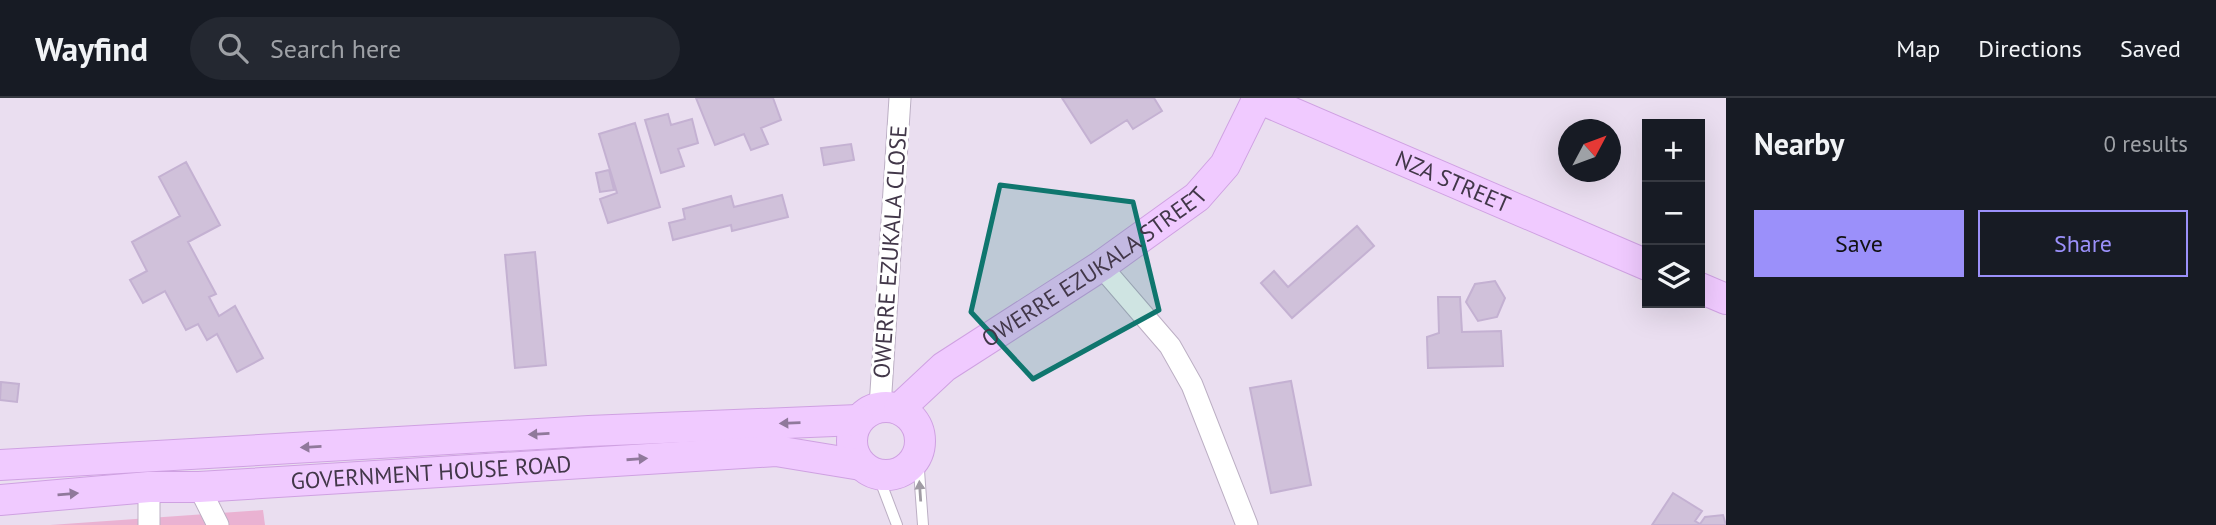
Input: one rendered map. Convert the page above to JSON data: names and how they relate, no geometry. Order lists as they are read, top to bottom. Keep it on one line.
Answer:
{"streets":{"street":["NZA STREET","OWERRE EZUKALA CLOSE","OWERRE EZUKALA STREET","GOVERNMENT HOUSE ROAD"]},"crossings":[["NZA STREET","OWERRE EZUKALA STREET"],["OWERRE EZUKALA CLOSE","OWERRE EZUKALA STREET"],["OWERRE EZUKALA CLOSE","GOVERNMENT HOUSE ROAD"],["OWERRE EZUKALA STREET","GOVERNMENT HOUSE ROAD"]],"north":"top right","page":{"header":"Wayfind","search":"Search here","nav":["Map","Directions","Saved"],"heading":["Nearby","0 results"],"map_buttons":["+","−"],"buttons":["Save","Share"]}}
